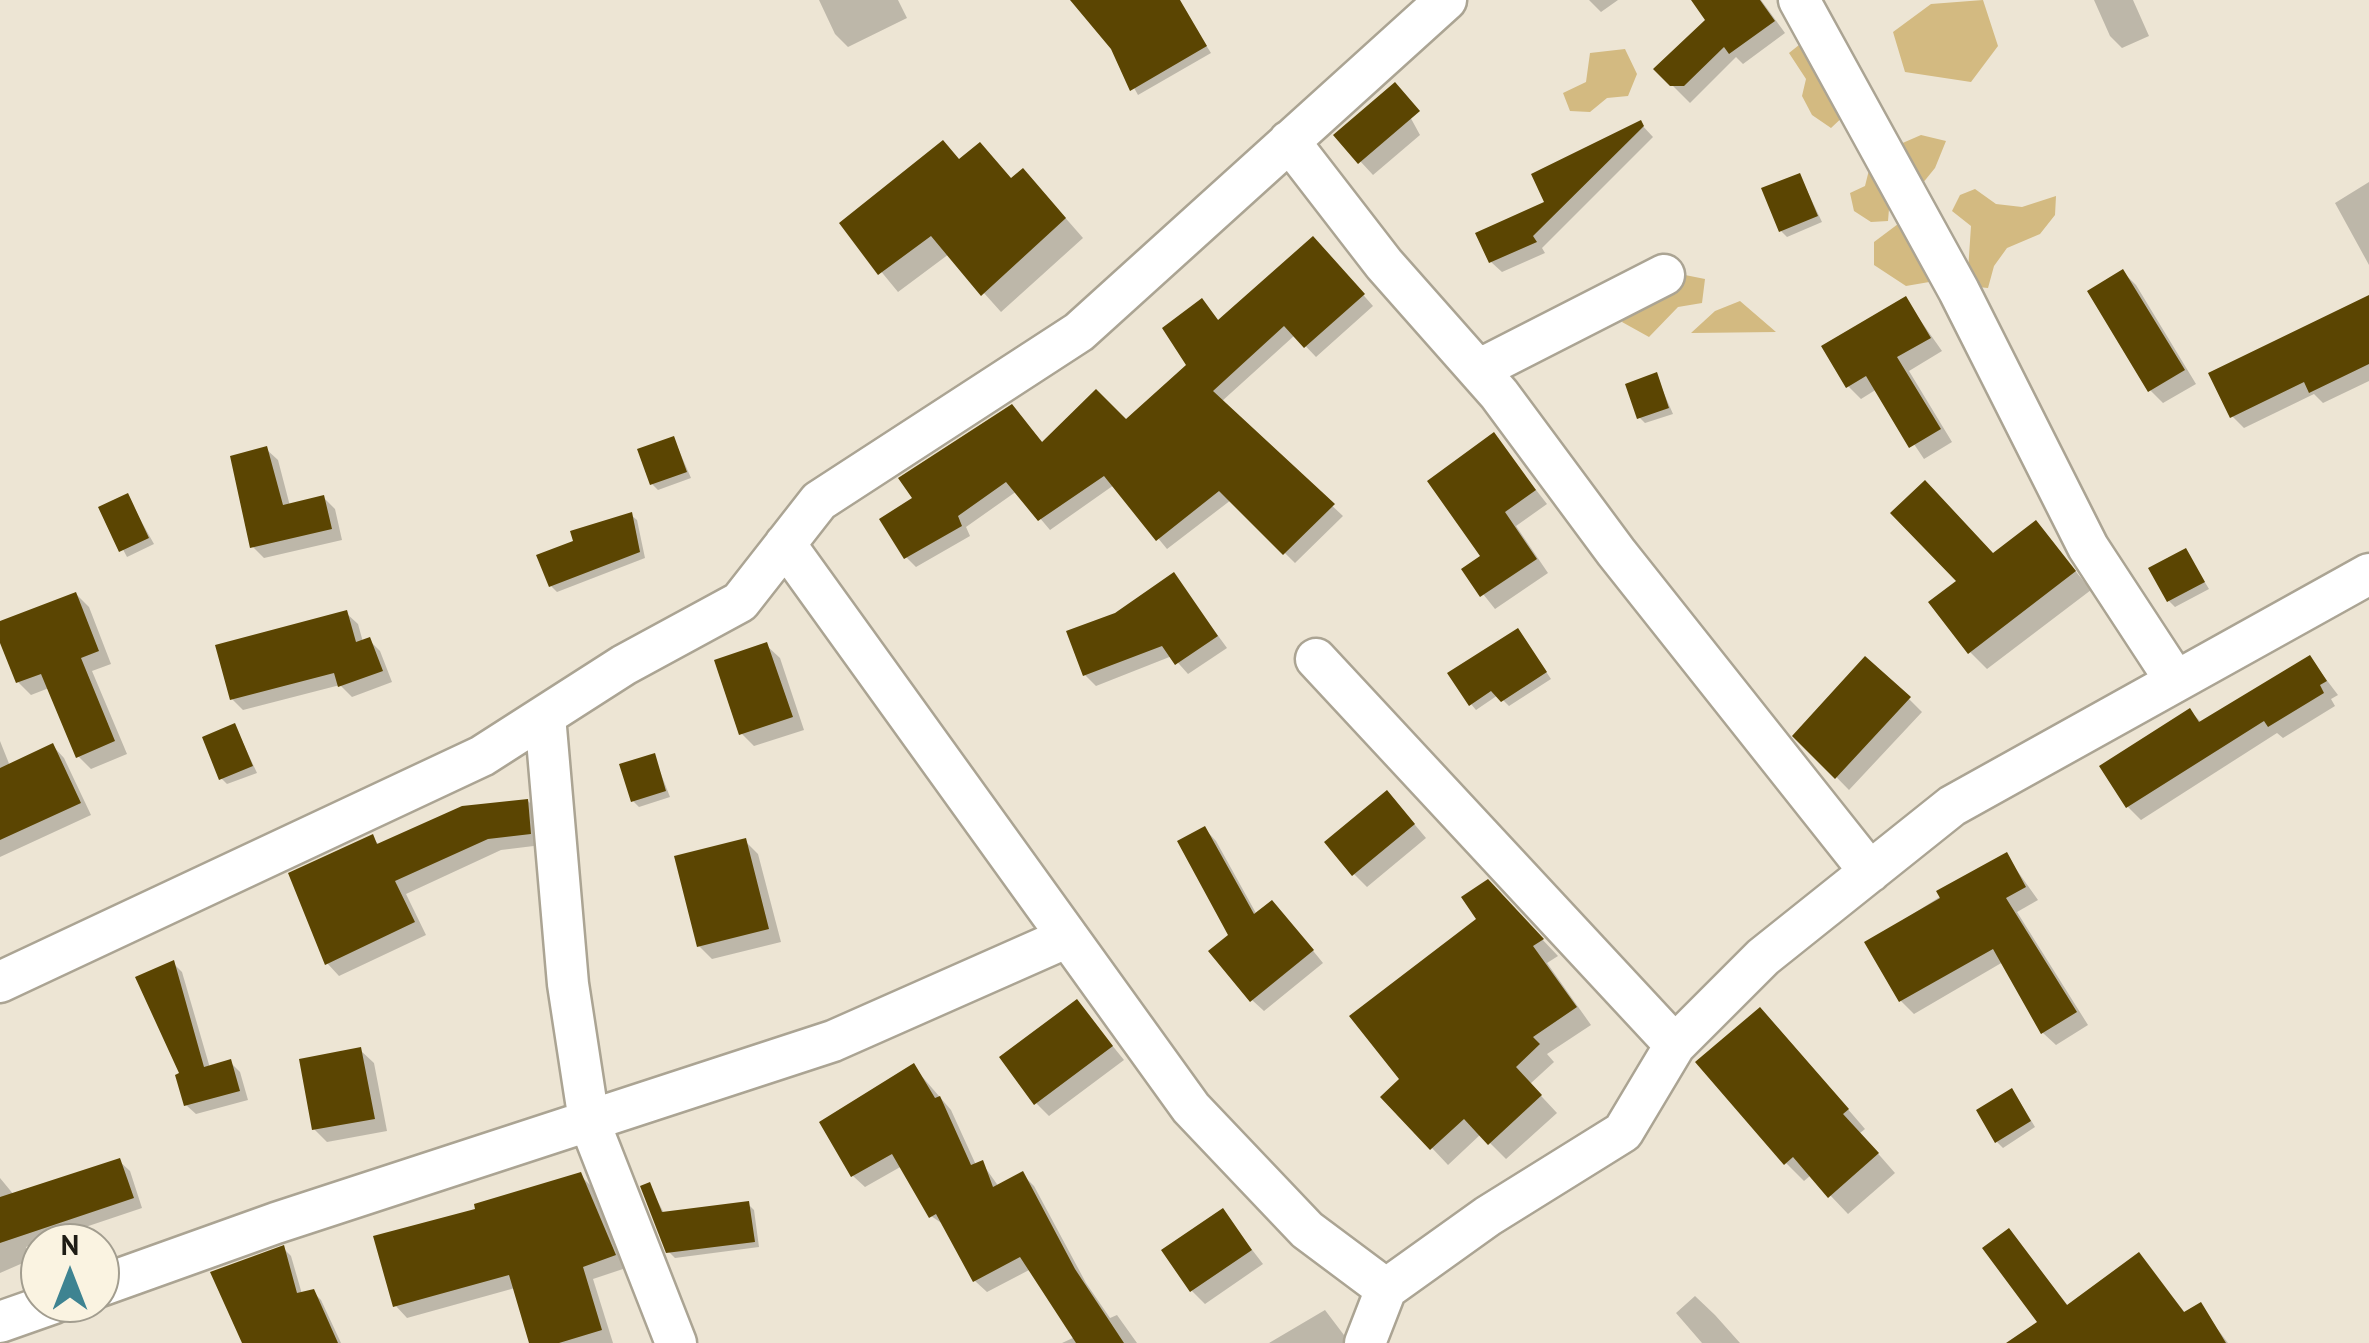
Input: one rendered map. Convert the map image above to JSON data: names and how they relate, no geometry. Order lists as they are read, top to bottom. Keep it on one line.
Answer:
{"north":"top"}
